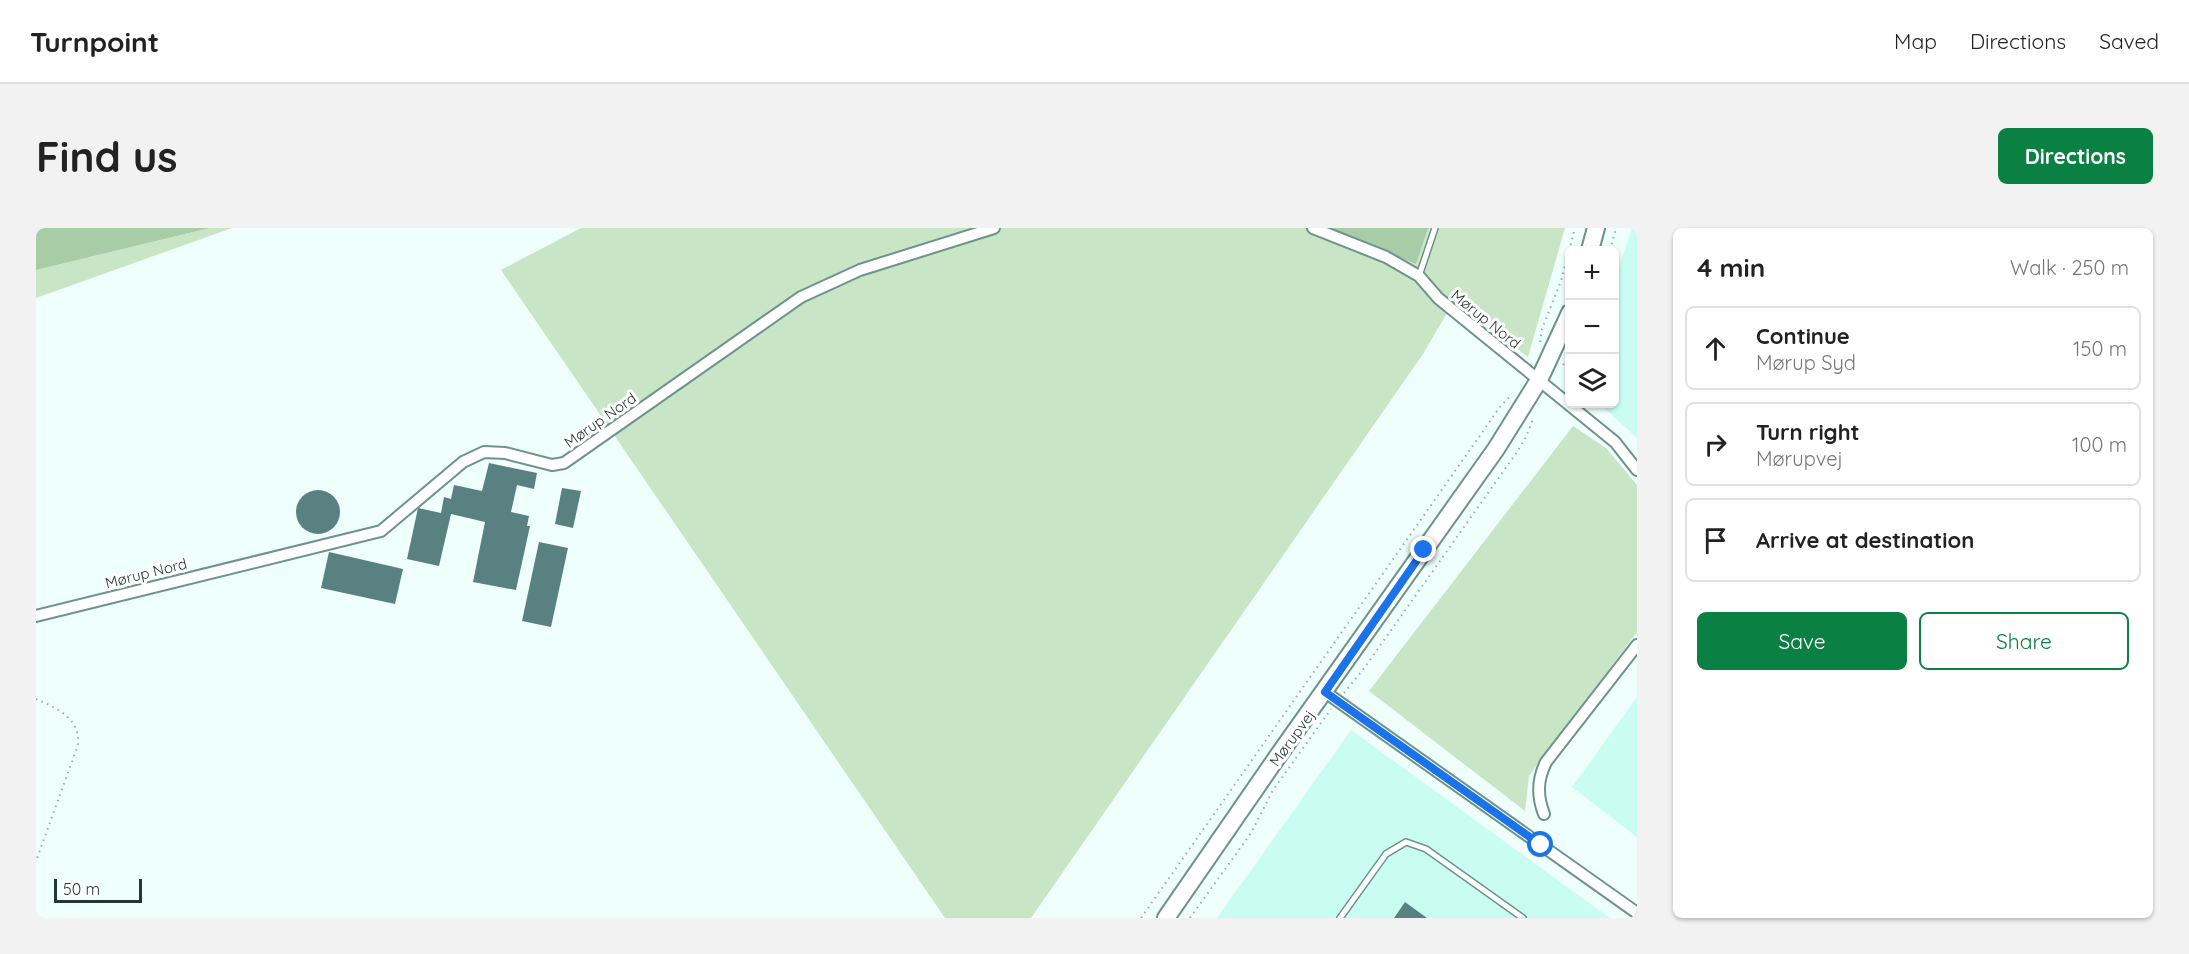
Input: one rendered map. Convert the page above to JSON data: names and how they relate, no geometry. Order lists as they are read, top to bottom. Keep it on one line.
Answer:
{"streets":{"street":["Mørup Nord","Mørupvej"]},"crossings":[["Mørup Nord","Mørupvej"]],"scale_bar":"50 m","page":{"header":"Turnpoint","nav":["Map","Directions","Saved"],"buttons":["Directions",["Save","Share"]],"title":"Find us","heading":["4 min","Walk · 250 m"],"map_buttons":["+","−"],"list":[["Continue","Mørup Syd","150 m"],["Turn right","Mørupvej","100 m"],"Arrive at destination"],"scale":"50 m"}}
